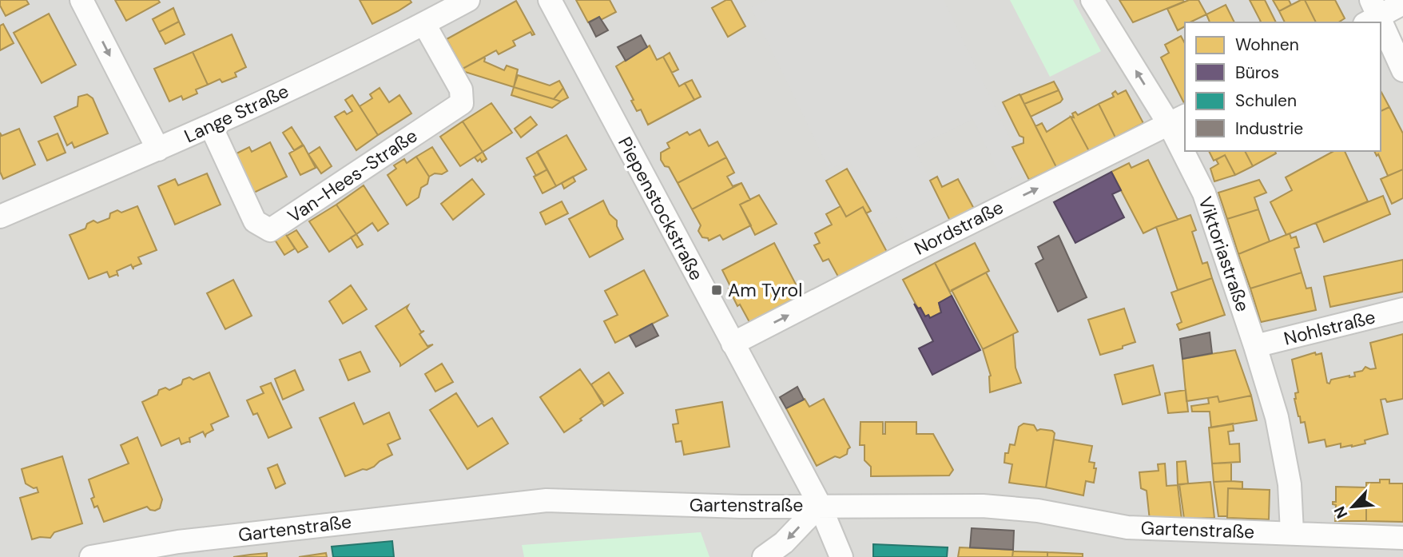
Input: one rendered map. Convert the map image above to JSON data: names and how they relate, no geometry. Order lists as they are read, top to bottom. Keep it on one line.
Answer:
{"streets":{"street":["Lange Straße","Van-Hees-Straße","Piepenstockstraße","Nordstraße","Viktoriastraße","Nohlstraße","Gartenstraße"]},"crossings":[["Lange Straße","Van-Hees-Straße"],["Piepenstockstraße","Nordstraße"],["Piepenstockstraße","Gartenstraße"],["Nordstraße","Viktoriastraße"],["Viktoriastraße","Nohlstraße"],["Viktoriastraße","Gartenstraße"]],"one_way":["Nordstraße"],"places":{"transit":["Am Tyrol"]},"legend":["Wohnen","Büros","Schulen","Industrie"],"north":"bottom left"}
